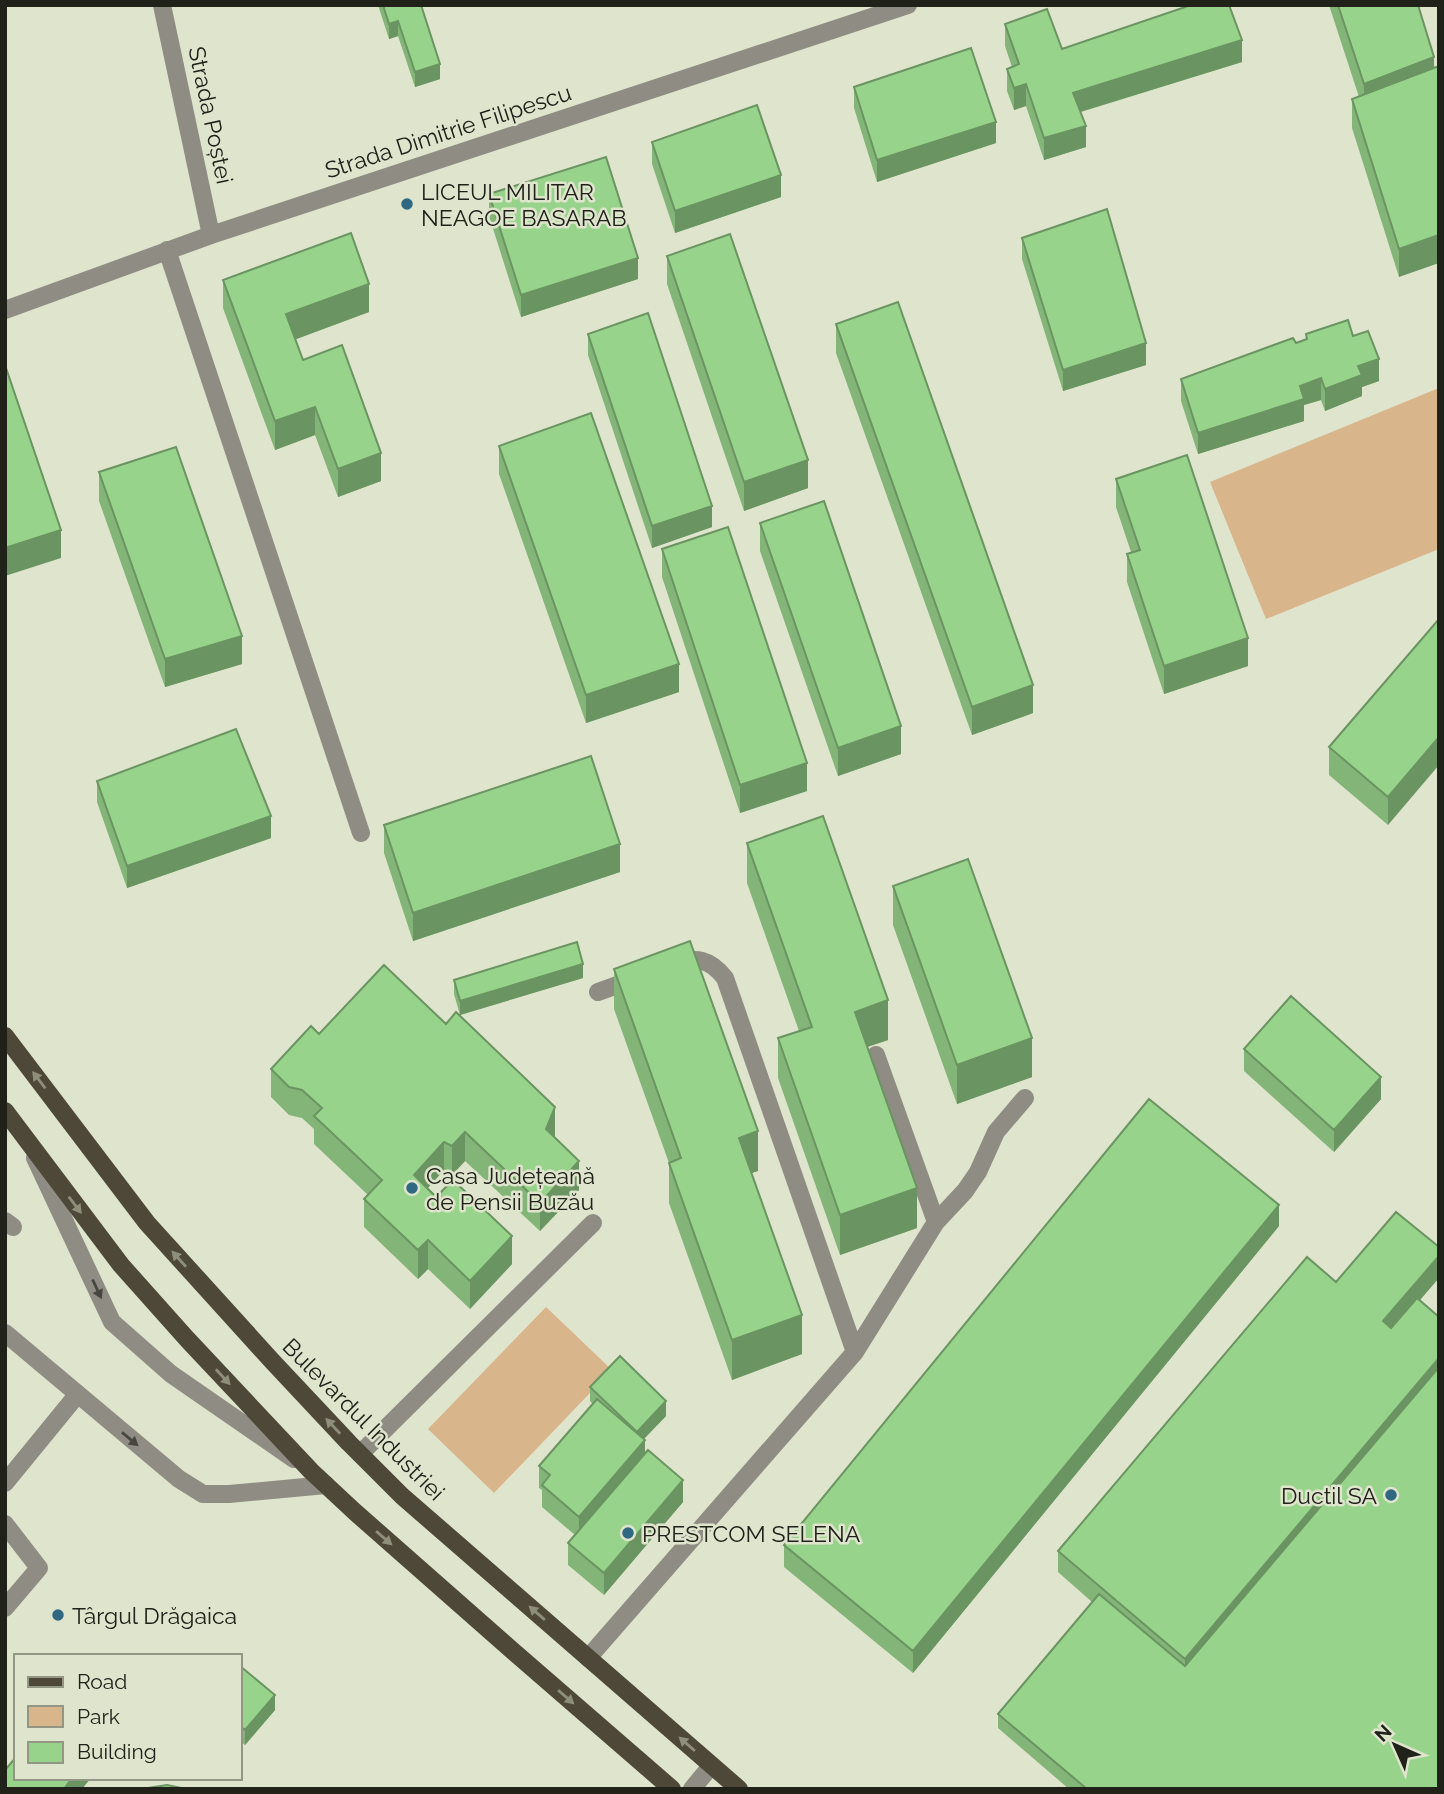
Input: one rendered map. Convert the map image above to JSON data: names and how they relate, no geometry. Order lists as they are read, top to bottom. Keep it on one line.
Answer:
{"streets":{"main road":["Bulevardul Industriei"],"street":["Strada Poștei","Strada Dimitrie Filipescu"]},"crossings":[["Strada Poștei","Strada Dimitrie Filipescu"]],"places":["LICEUL MILITAR NEAGOE BASARAB","Casa Județeană de Pensii Buzău","Ductil SA","PRESTCOM SELENA","Târgul Drăgaica"],"legend":["Road","Park","Building"],"north":"top left"}
